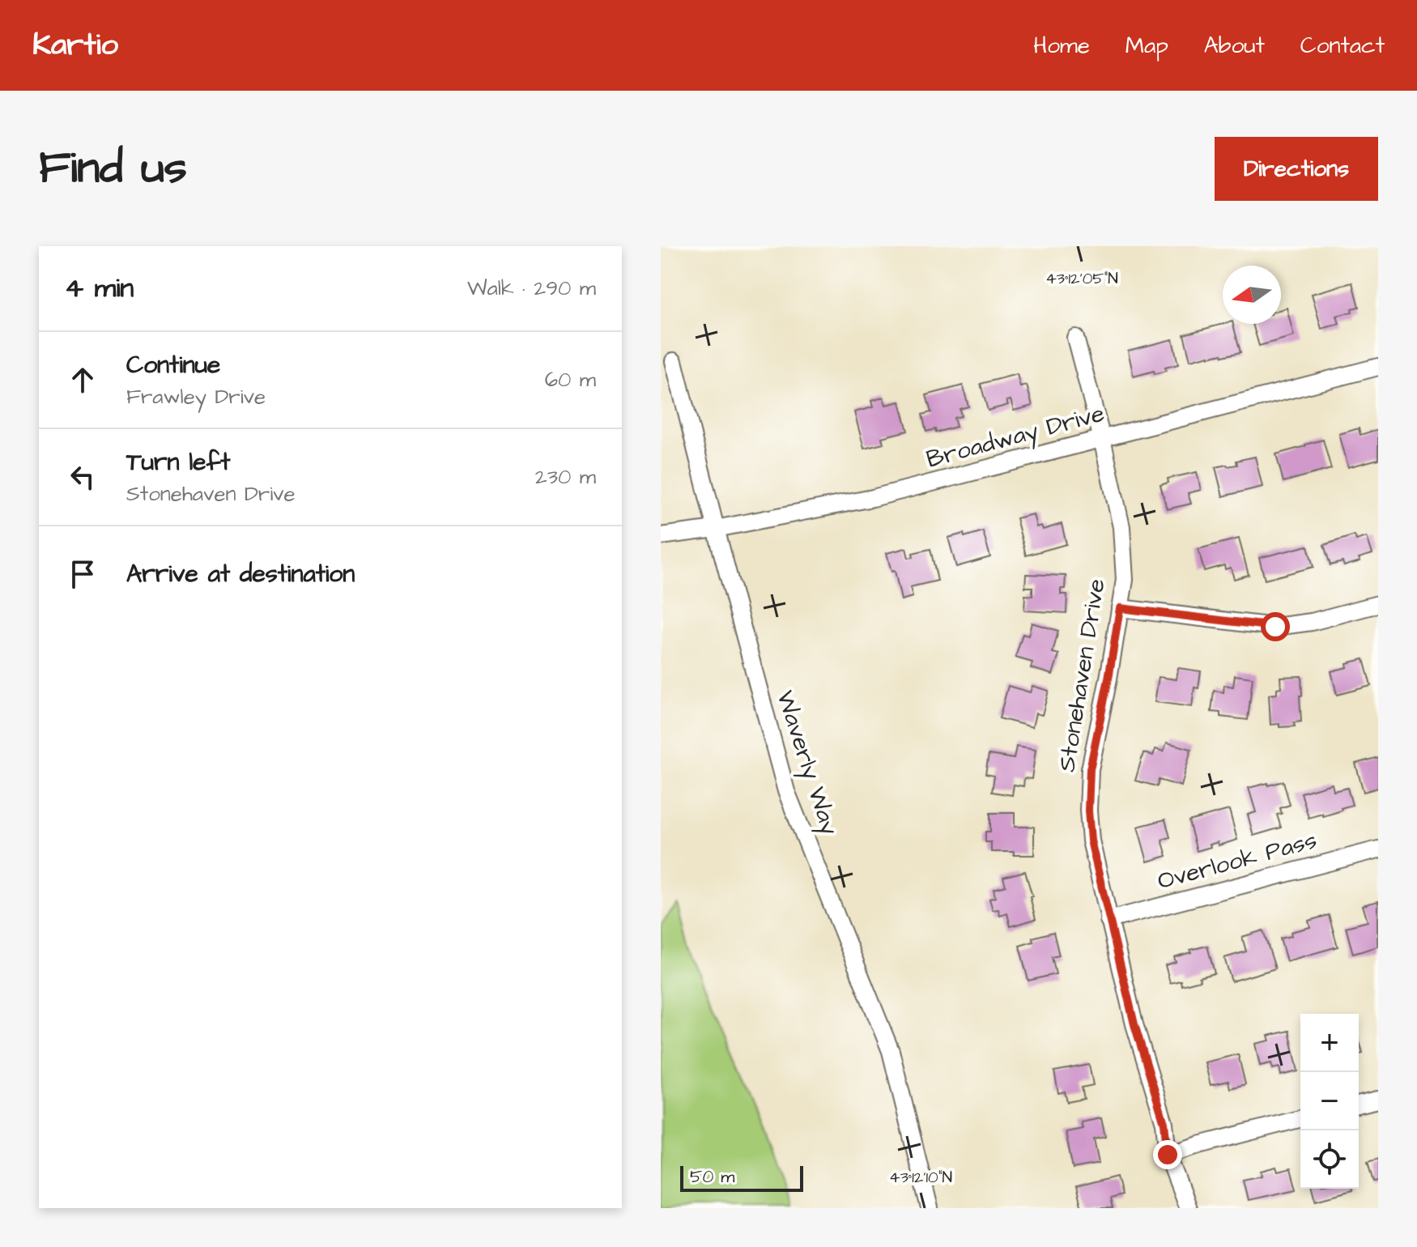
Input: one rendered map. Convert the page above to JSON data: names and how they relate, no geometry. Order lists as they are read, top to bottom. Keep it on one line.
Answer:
{"streets":{"street":["Broadway Drive","Stonehaven Drive","Waverly Way","Overlook Pass"]},"crossings":[["Broadway Drive","Stonehaven Drive"],["Broadway Drive","Waverly Way"],["Stonehaven Drive","Overlook Pass"]],"scale_bar":"50 m","north":"left","page":{"header":"Kartio","nav":["Home","Map","About","Contact"],"title":"Find us","buttons":"Directions","heading":["4 min","Walk · 290 m"],"list":[["Continue","Frawley Drive","60 m"],["Turn left","Stonehaven Drive","230 m"],"Arrive at destination"],"map_buttons":["+","−"],"scale":"50 m"},"coordinates":["43°12'05\"N","43°12'10\"N"]}
